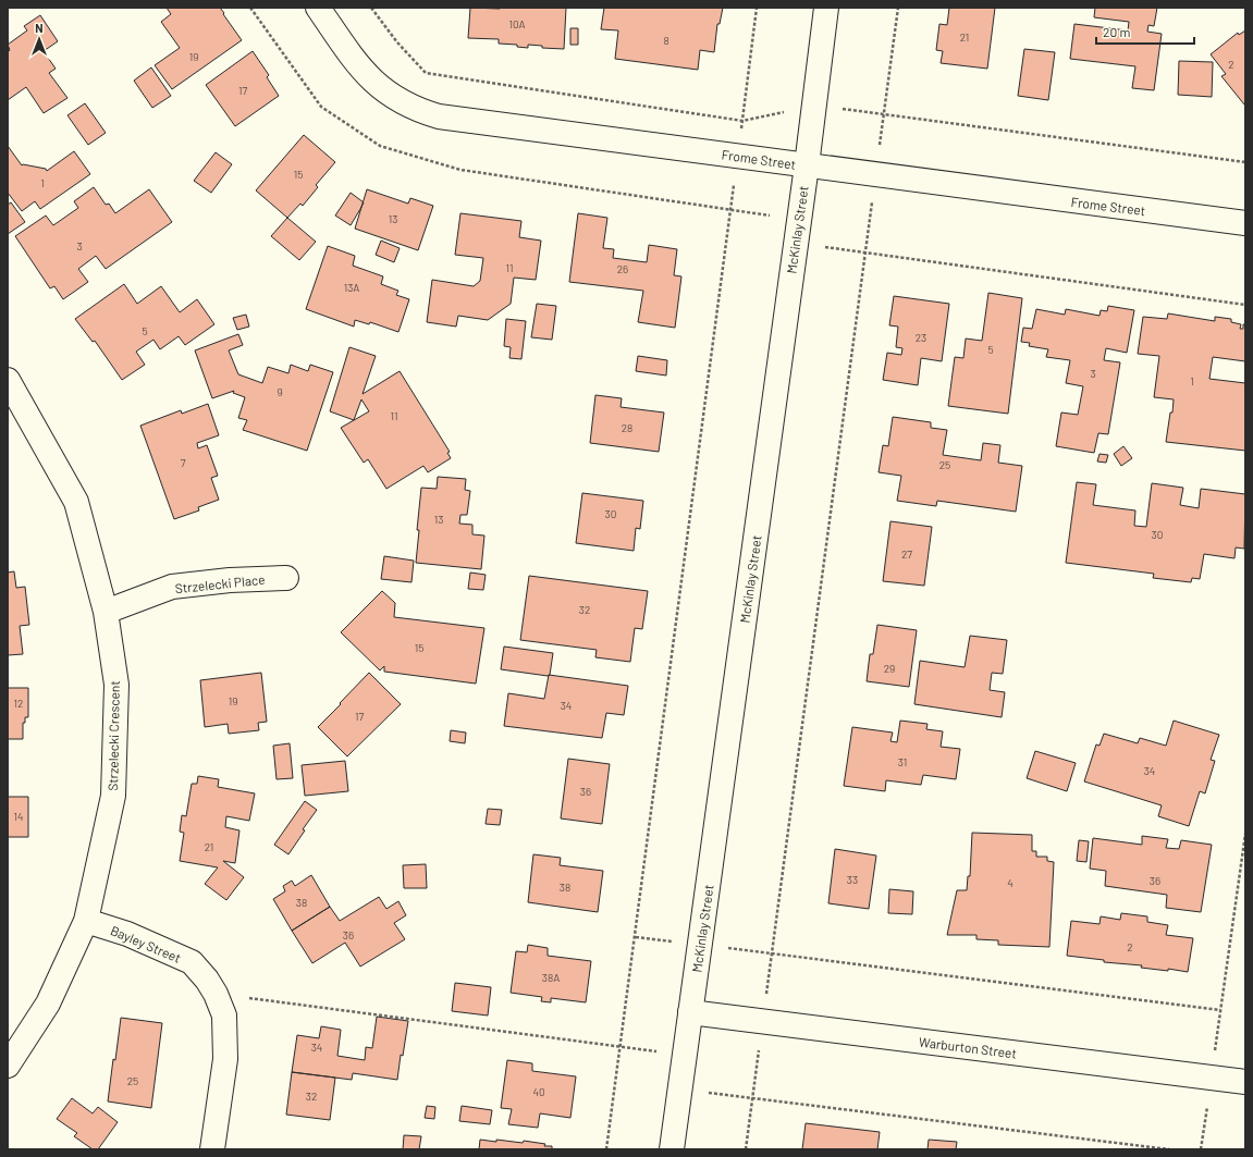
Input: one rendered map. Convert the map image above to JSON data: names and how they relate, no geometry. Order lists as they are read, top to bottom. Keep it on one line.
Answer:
{"streets":{"street":["Frome Street","McKinlay Street","Strzelecki Place","Strzelecki Crescent","Bayley Street","Warburton Street"]},"crossings":[["Frome Street","McKinlay Street"],["McKinlay Street","Warburton Street"],["Strzelecki Place","Strzelecki Crescent"],["Strzelecki Crescent","Bayley Street"]],"house_numbers":["10A","21","8","19","2","17","15","1","13","3","11","26","13A","5","23","5","3","1","9","11","28","7","25","30","13","30","27","32","15","29","19","12","34","17","31","34","36","14","21","33","36","4","38","38","36","2","38A","34","25","40","32"],"scale_bar":"20 m","north":"top"}
